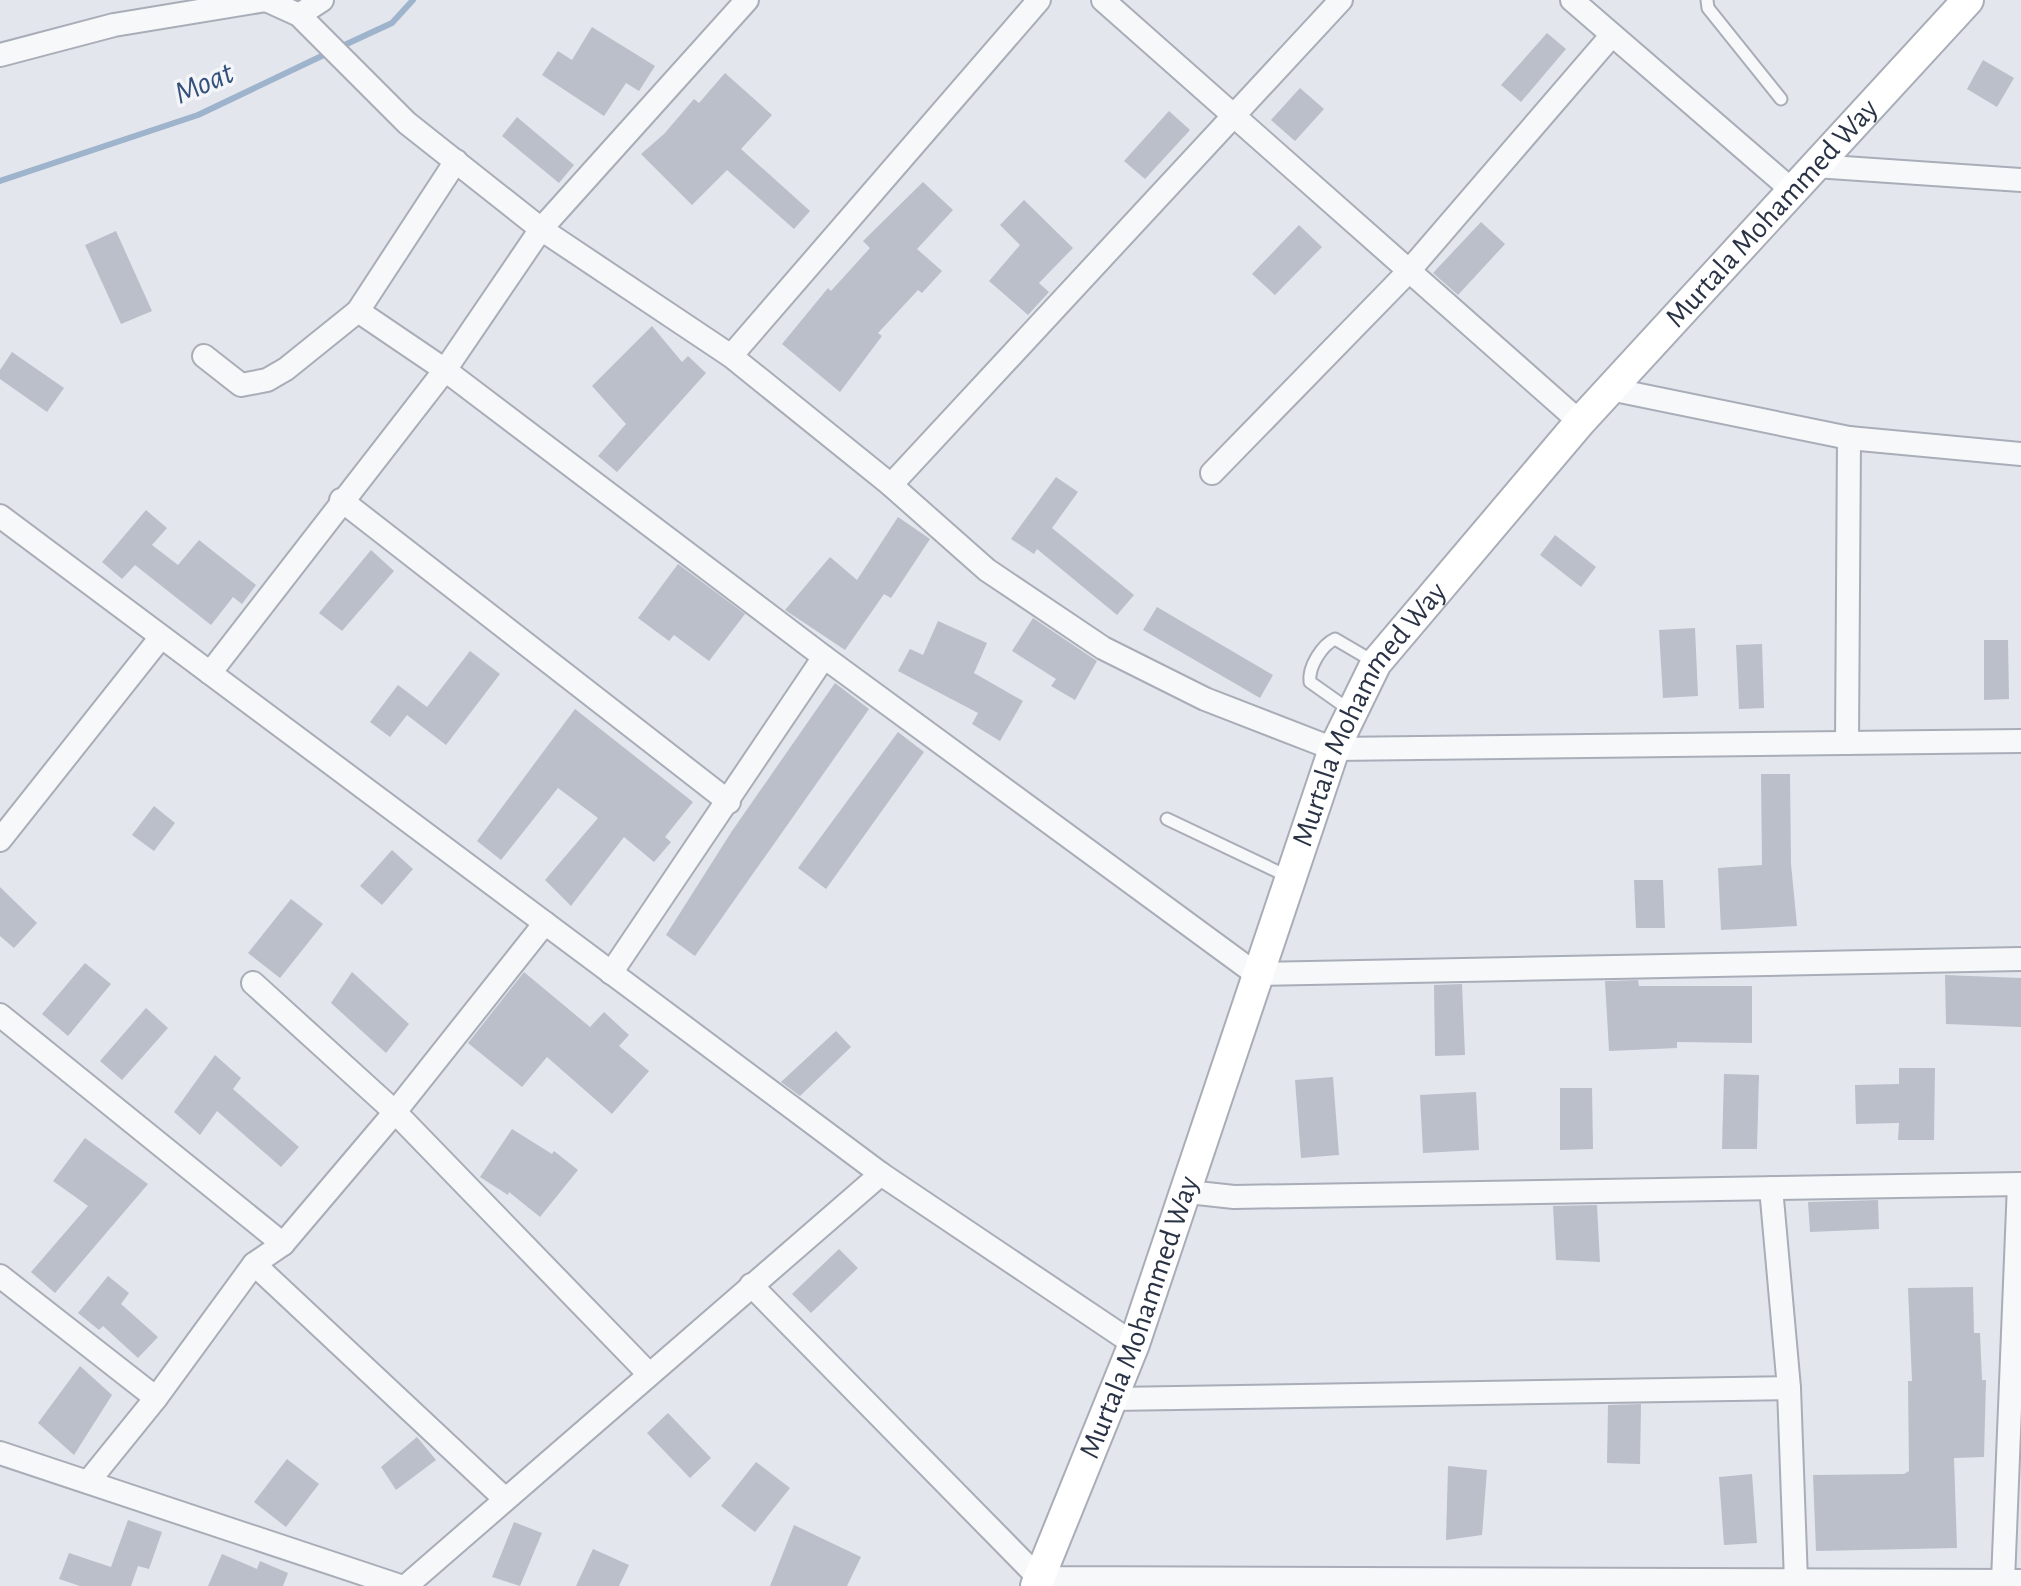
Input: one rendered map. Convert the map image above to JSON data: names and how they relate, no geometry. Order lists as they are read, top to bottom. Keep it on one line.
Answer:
{"streets":{"street":["Murtala Mohammed Way"]},"water":["Moat"]}
